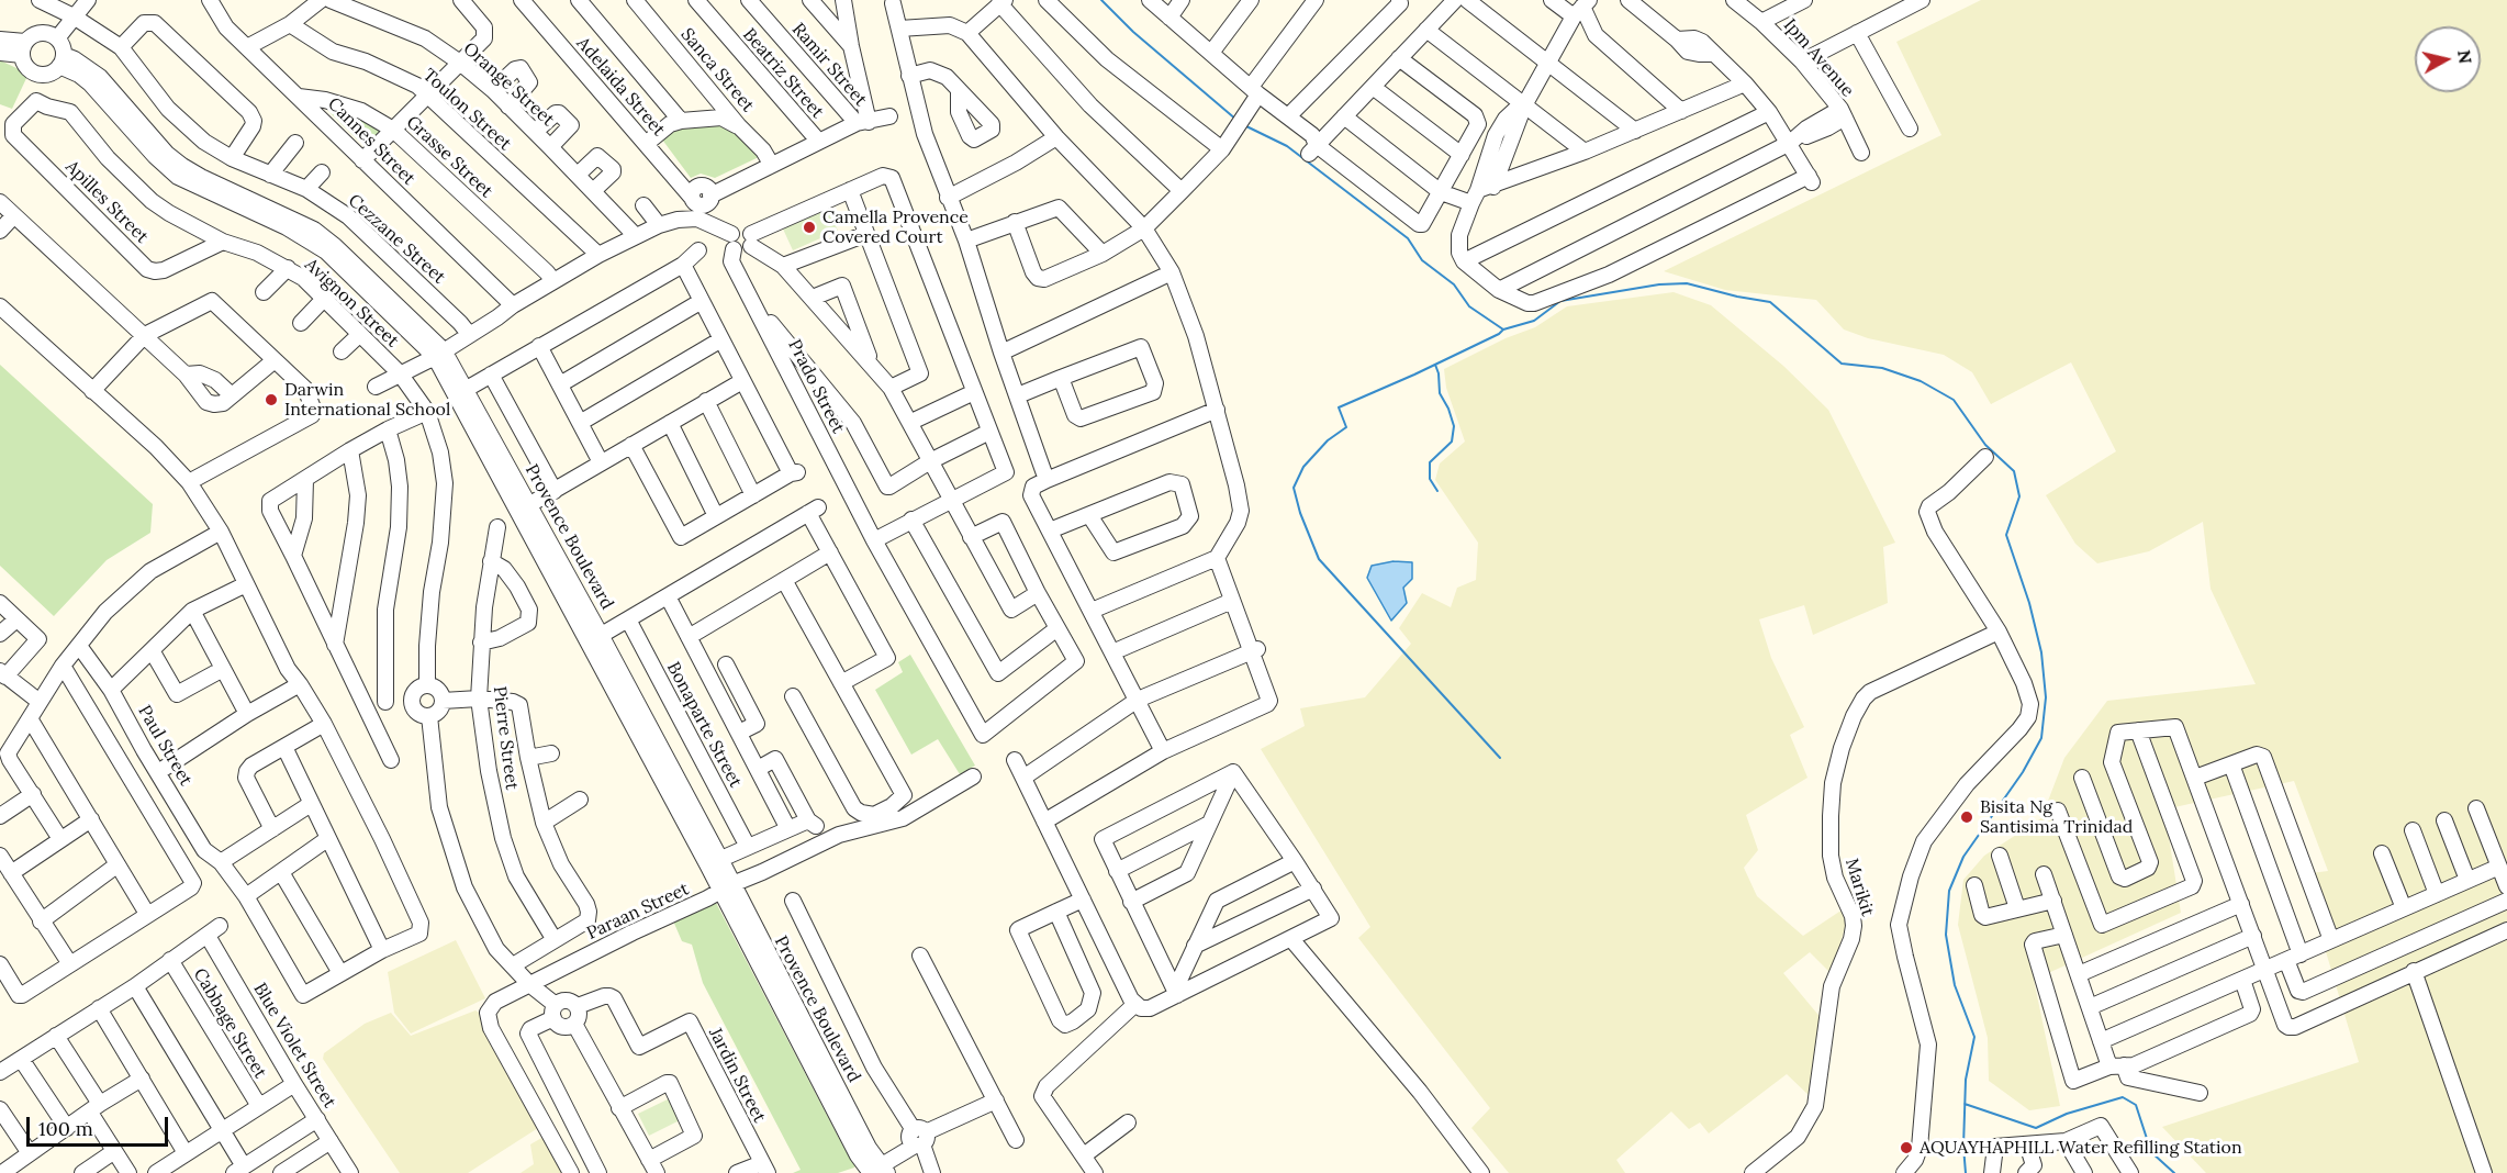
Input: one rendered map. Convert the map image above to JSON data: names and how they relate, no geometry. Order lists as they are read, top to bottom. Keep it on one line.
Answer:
{"streets":{"street":["Ipm Avenue","Ramir Street","Sanca Street","Beatriz Street","Orange Street","Adelaida Street","Toulon Street","Cannes Street","Grasse Street","Apilles Street","Cezzane Street","Avignon Street","Prado Street","Provence Boulevard","Bonaparte Street","Pierre Street","Paul Street","Marikit","Paraan Street","Cabbage Street","Blue Violet Street","Jardin Street"]},"crossings":[["Cannes Street","Grasse Street"],["Apilles Street","Avignon Street"],["Provence Boulevard","Paraan Street"],["Cabbage Street","Blue Violet Street"]],"places":["Camella Provence Covered Court","Darwin International School","Bisita Ng Santisima Trinidad","AQUAYHAPHILL Water Refilling Station"],"scale_bar":"100 m","north":"right"}
